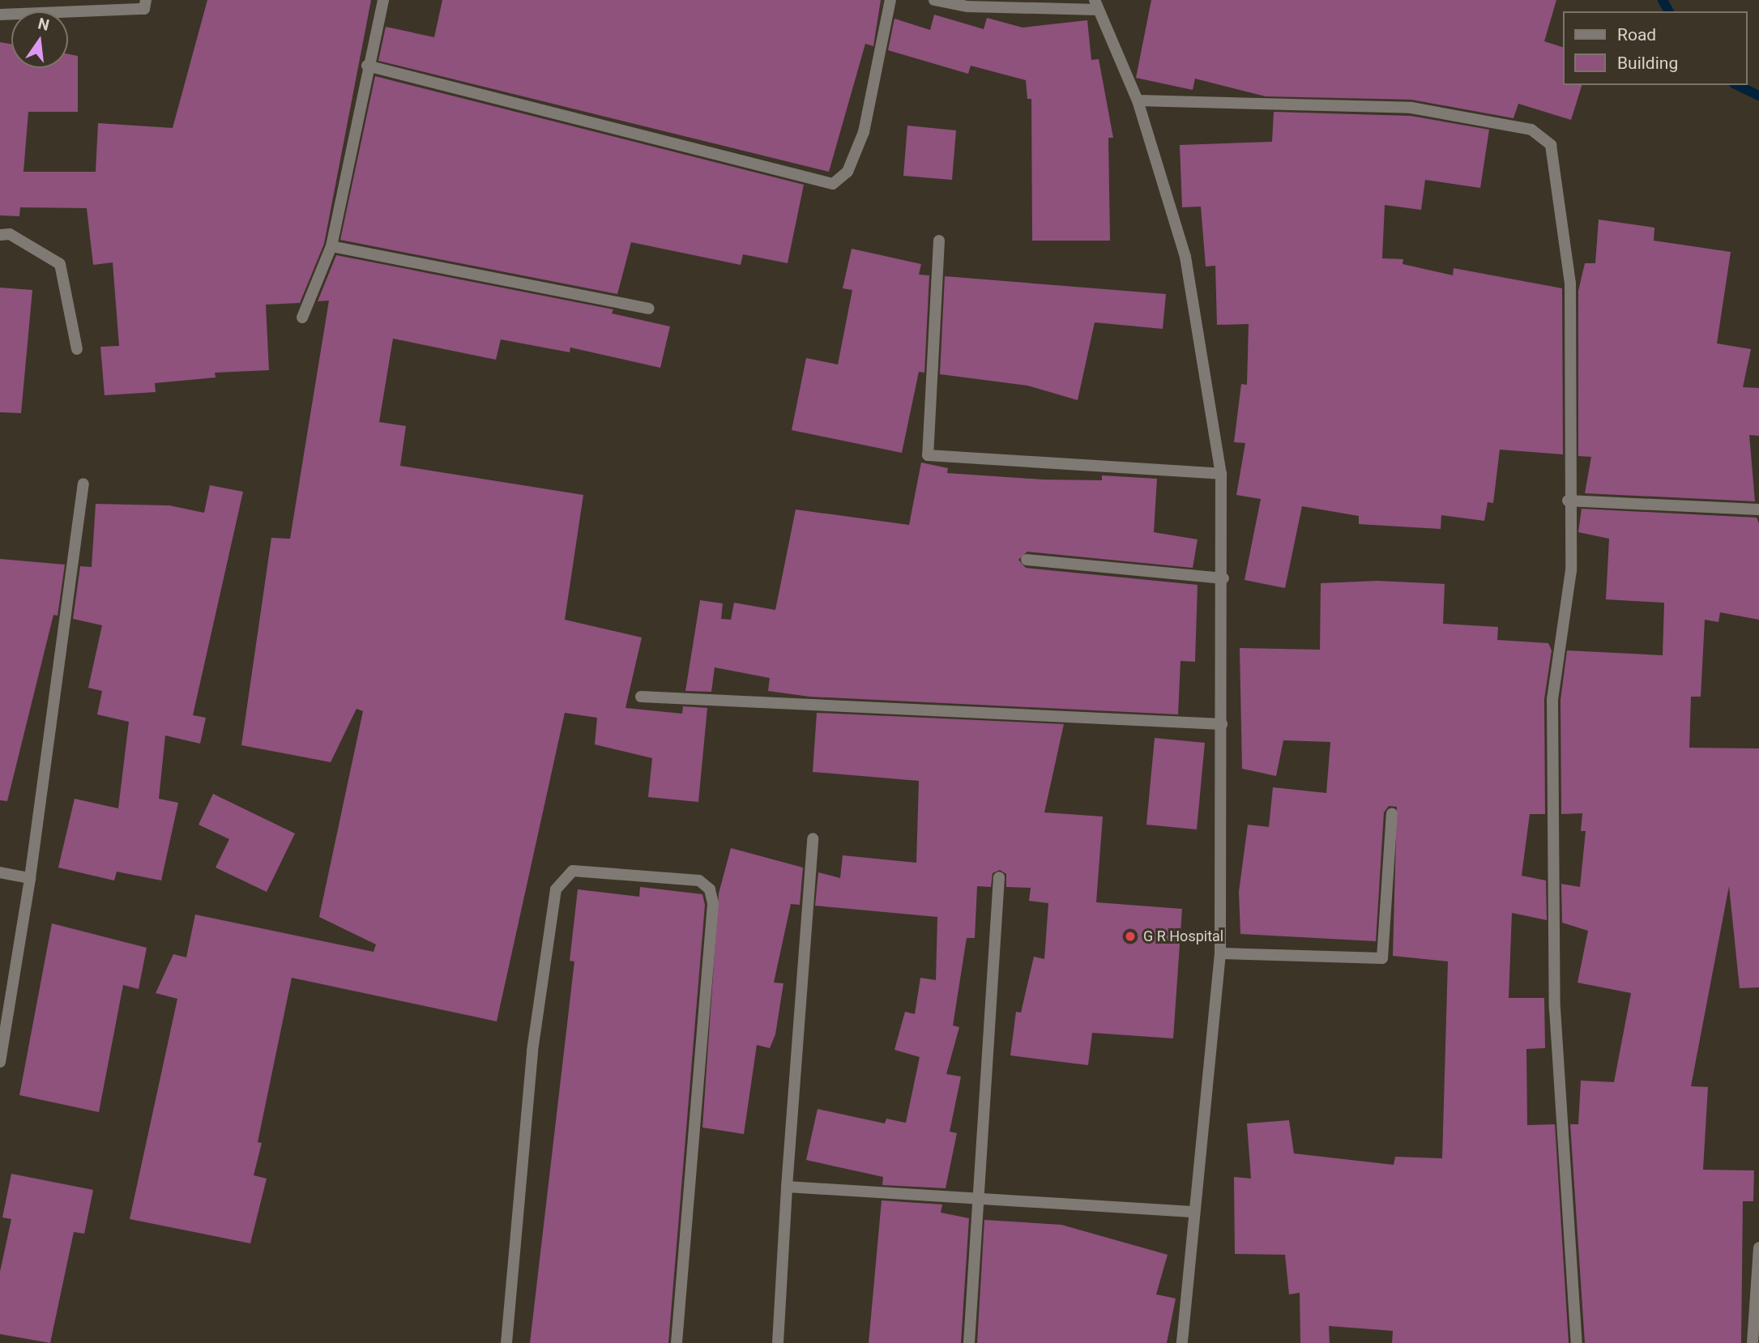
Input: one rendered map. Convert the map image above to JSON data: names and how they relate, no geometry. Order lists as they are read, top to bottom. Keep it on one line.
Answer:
{"places":["G R Hospital"],"legend":["Road","Building"],"north":"top"}
